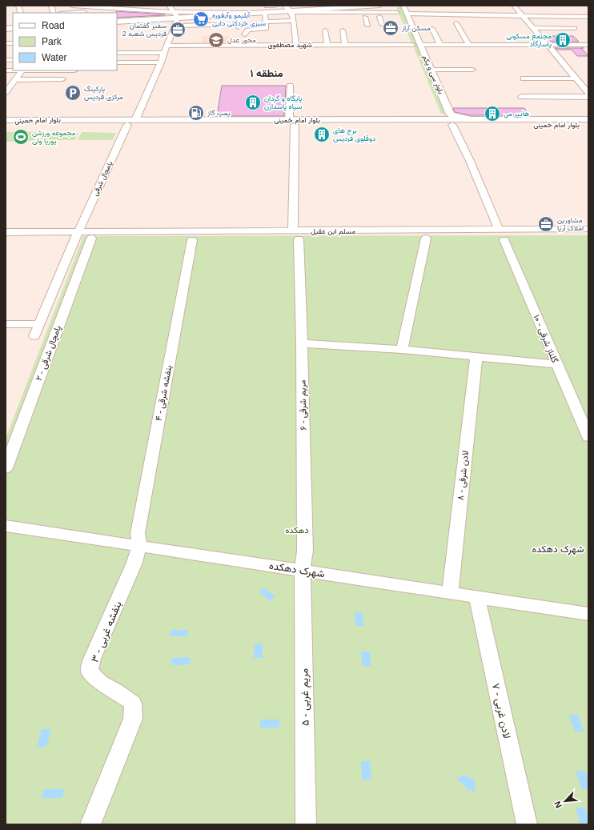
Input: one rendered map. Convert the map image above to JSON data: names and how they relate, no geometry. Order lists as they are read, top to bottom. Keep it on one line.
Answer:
{"streets":{"main road":["بلوار سی و یکم","بلوار امام خمینی"],"street":["شهید مصطفوی","پامچال شرقی","مسلم ابن عقیل","گلناز شرقی - ۱۰","پامچال شرقی - ۲","بنفشه شرقی - ۴","مریم شرقی - ۶","لادن شرقی - ۸","شهرک دهکده","بنفشه غربی - ۳","مریم غربی - ۵","لادن غربی - ۷"]},"crossings":[["شهید مصطفوی","بلوار سی و یکم"],["بلوار امام خمینی","پامچال شرقی"],["بلوار امام خمینی","گلناز شرقی - ۱۰"],["بلوار امام خمینی","مریم شرقی - ۶"],["پامچال شرقی","مسلم ابن عقیل"],["مسلم ابن عقیل","گلناز شرقی - ۱۰"],["مسلم ابن عقیل","مریم شرقی - ۶"],["بنفشه شرقی - ۴","شهرک دهکده"],["بنفشه شرقی - ۴","بنفشه غربی - ۳"],["مریم شرقی - ۶","شهرک دهکده"],["مریم شرقی - ۶","مریم غربی - ۵"],["لادن شرقی - ۸","شهرک دهکده"],["شهرک دهکده","بنفشه غربی - ۳"],["شهرک دهکده","مریم غربی - ۵"],["شهرک دهکده","لادن غربی - ۷"]],"districts":["منطقه ۱","شهرک دهکده"],"parks":["دهکده"],"places":{"supermarket":["آبلیمو وآبغوره سبزی خردکنی دایی"],"office":["مسکن آراز","سفیر گفتمان فردیس شعبه 2","مشاورین املاک آریا"],"school or university":["محور عدل"],"building":["مجتمع مسکونی پاسارگاد","پایگاه و گردان سپاه پاسدارن","هایپر می","برج های دوقلوی فردیس"],"parking":["پارکینگ مرکزی فردیس"],"fuel station":["پمپ گاز"],"sports":["مجموعه ورزشی پوریا ولی"]},"legend":["Road","Park","Water"],"north":"bottom left"}
